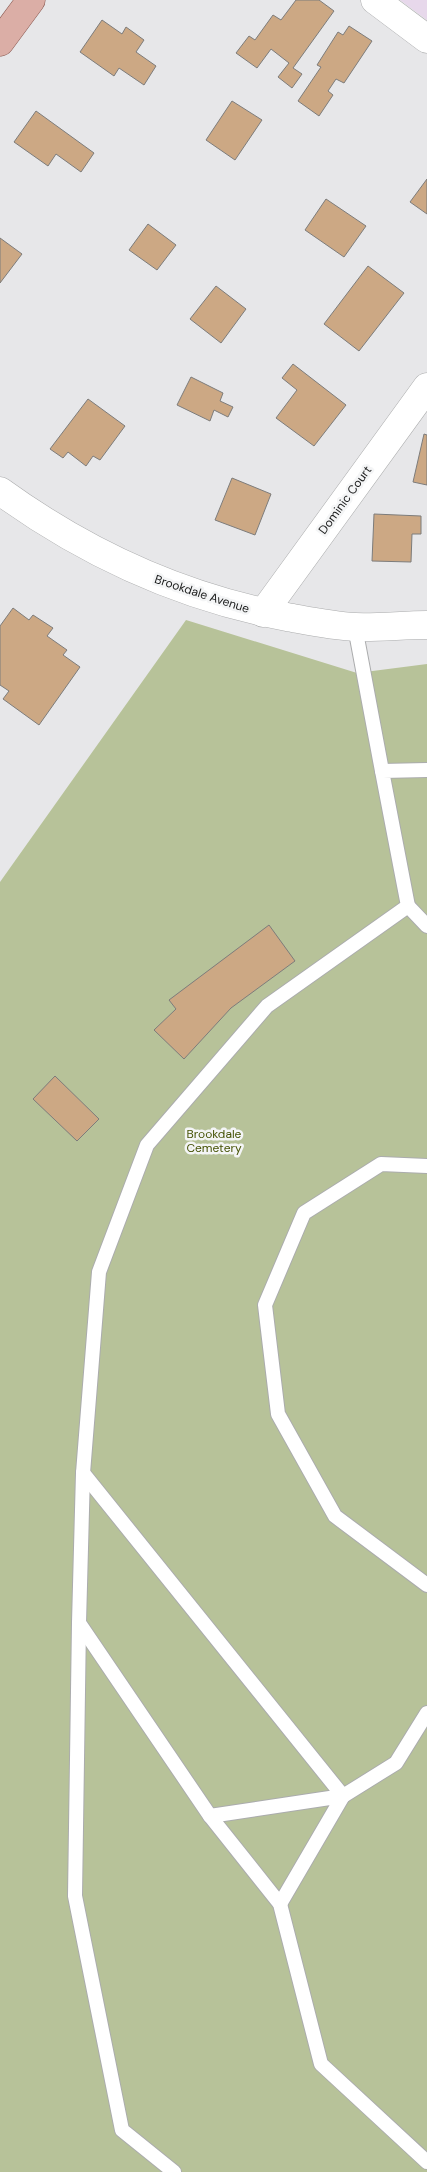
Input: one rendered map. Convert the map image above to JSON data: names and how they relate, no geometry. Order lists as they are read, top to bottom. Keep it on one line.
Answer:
{"streets":{"street":["Dominic Court","Brookdale Avenue"]},"crossings":[["Dominic Court","Brookdale Avenue"]],"parks":["Brookdale Cemetery"]}
